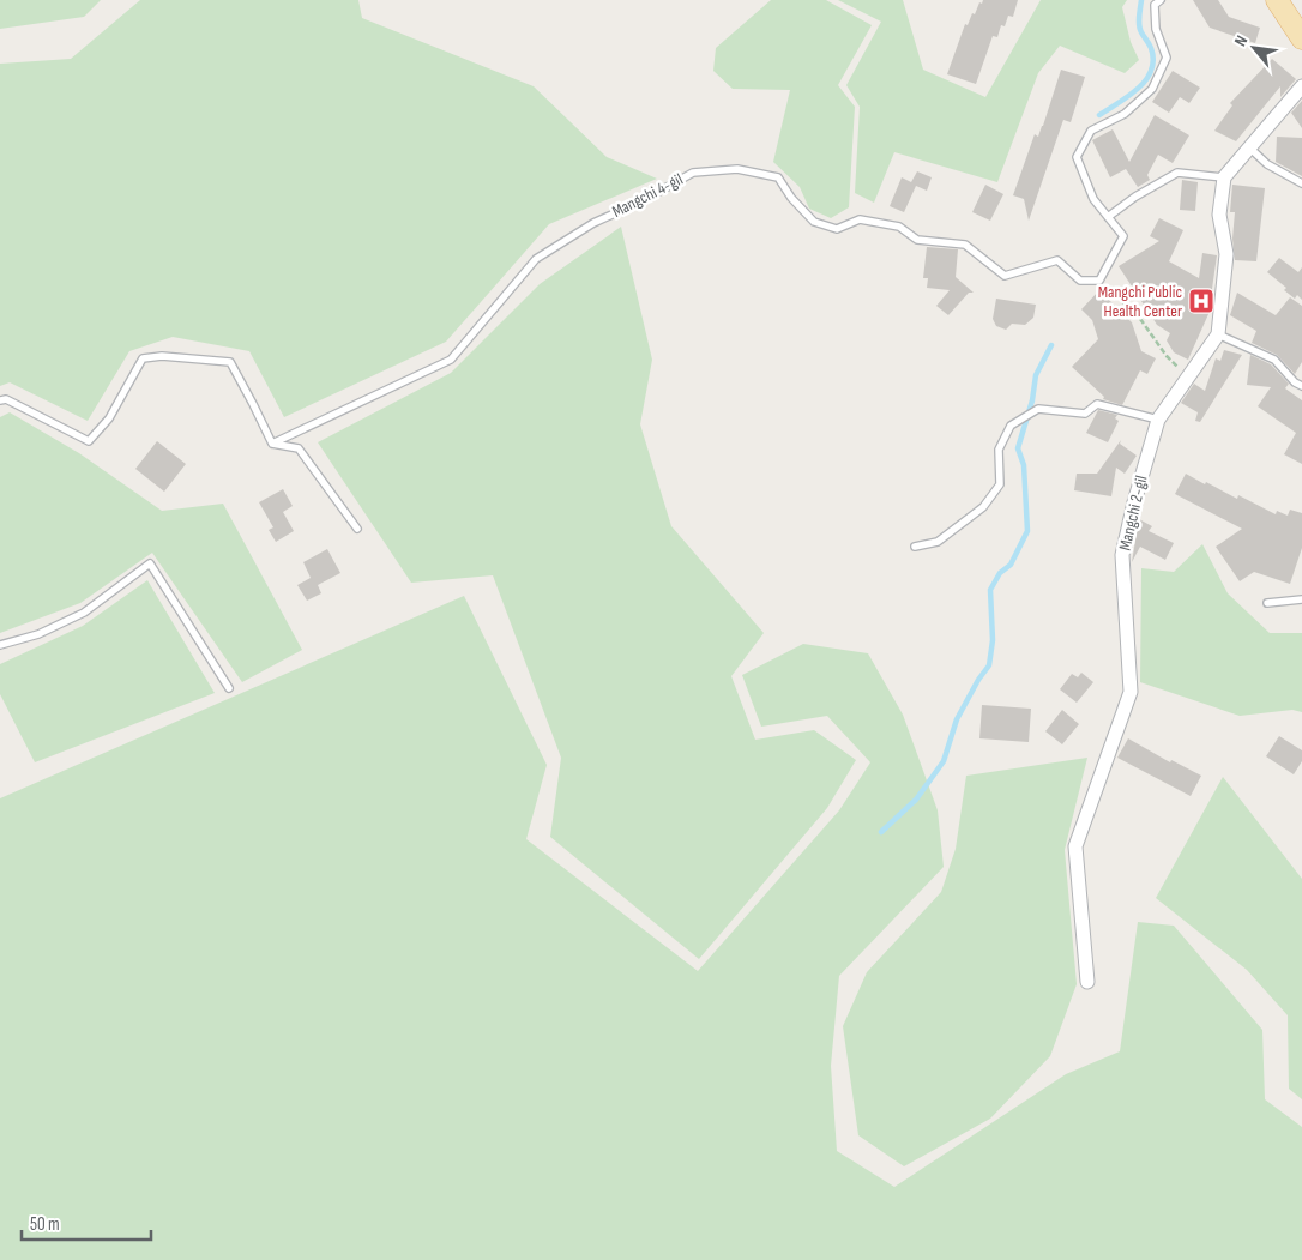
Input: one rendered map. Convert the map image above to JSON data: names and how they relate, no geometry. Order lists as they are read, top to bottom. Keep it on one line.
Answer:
{"streets":{"street":["Mangchi 2-gil"],"lane":["Mangchi 4-gil"]},"places":{"hospital":["Mangchi Public Health Center"]},"scale_bar":"50 m","north":"top left"}
